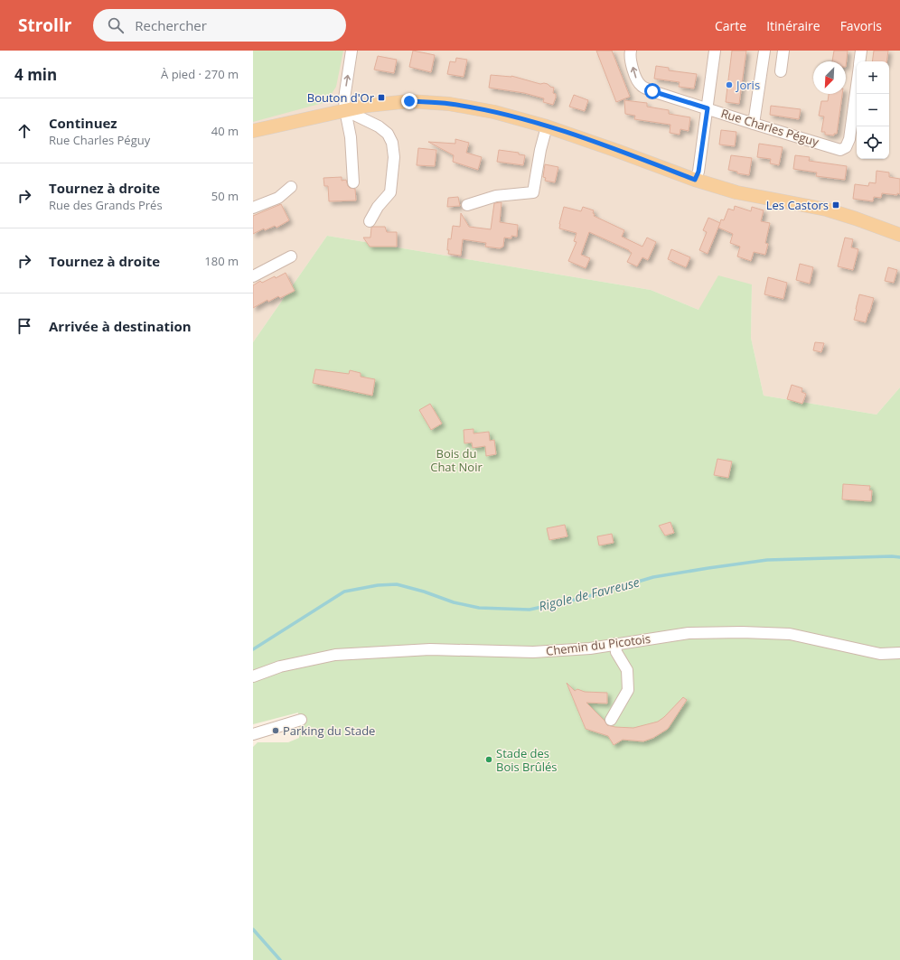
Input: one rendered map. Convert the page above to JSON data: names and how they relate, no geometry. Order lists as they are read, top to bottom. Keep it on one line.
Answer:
{"streets":{"street":["Rue Charles Péguy","Chemin du Picotois"]},"water":["Rigole de Favreuse"],"parks":["Bois du Chat Noir"],"places":{"other":["Joris","Parking du Stade","Stade des Bois Brûlés"],"transit":["Bouton d'Or","Les Castors"]},"north":"bottom left","page":{"header":"Strollr","search":"Rechercher","nav":["Carte","Itinéraire","Favoris"],"heading":["4 min","À pied · 270 m"],"map_buttons":["+","−"],"list":[["Continuez","Rue Charles Péguy","40 m"],["Tournez à droite","Rue des Grands Prés","50 m"],["Tournez à droite","180 m"],"Arrivée à destination"]}}
